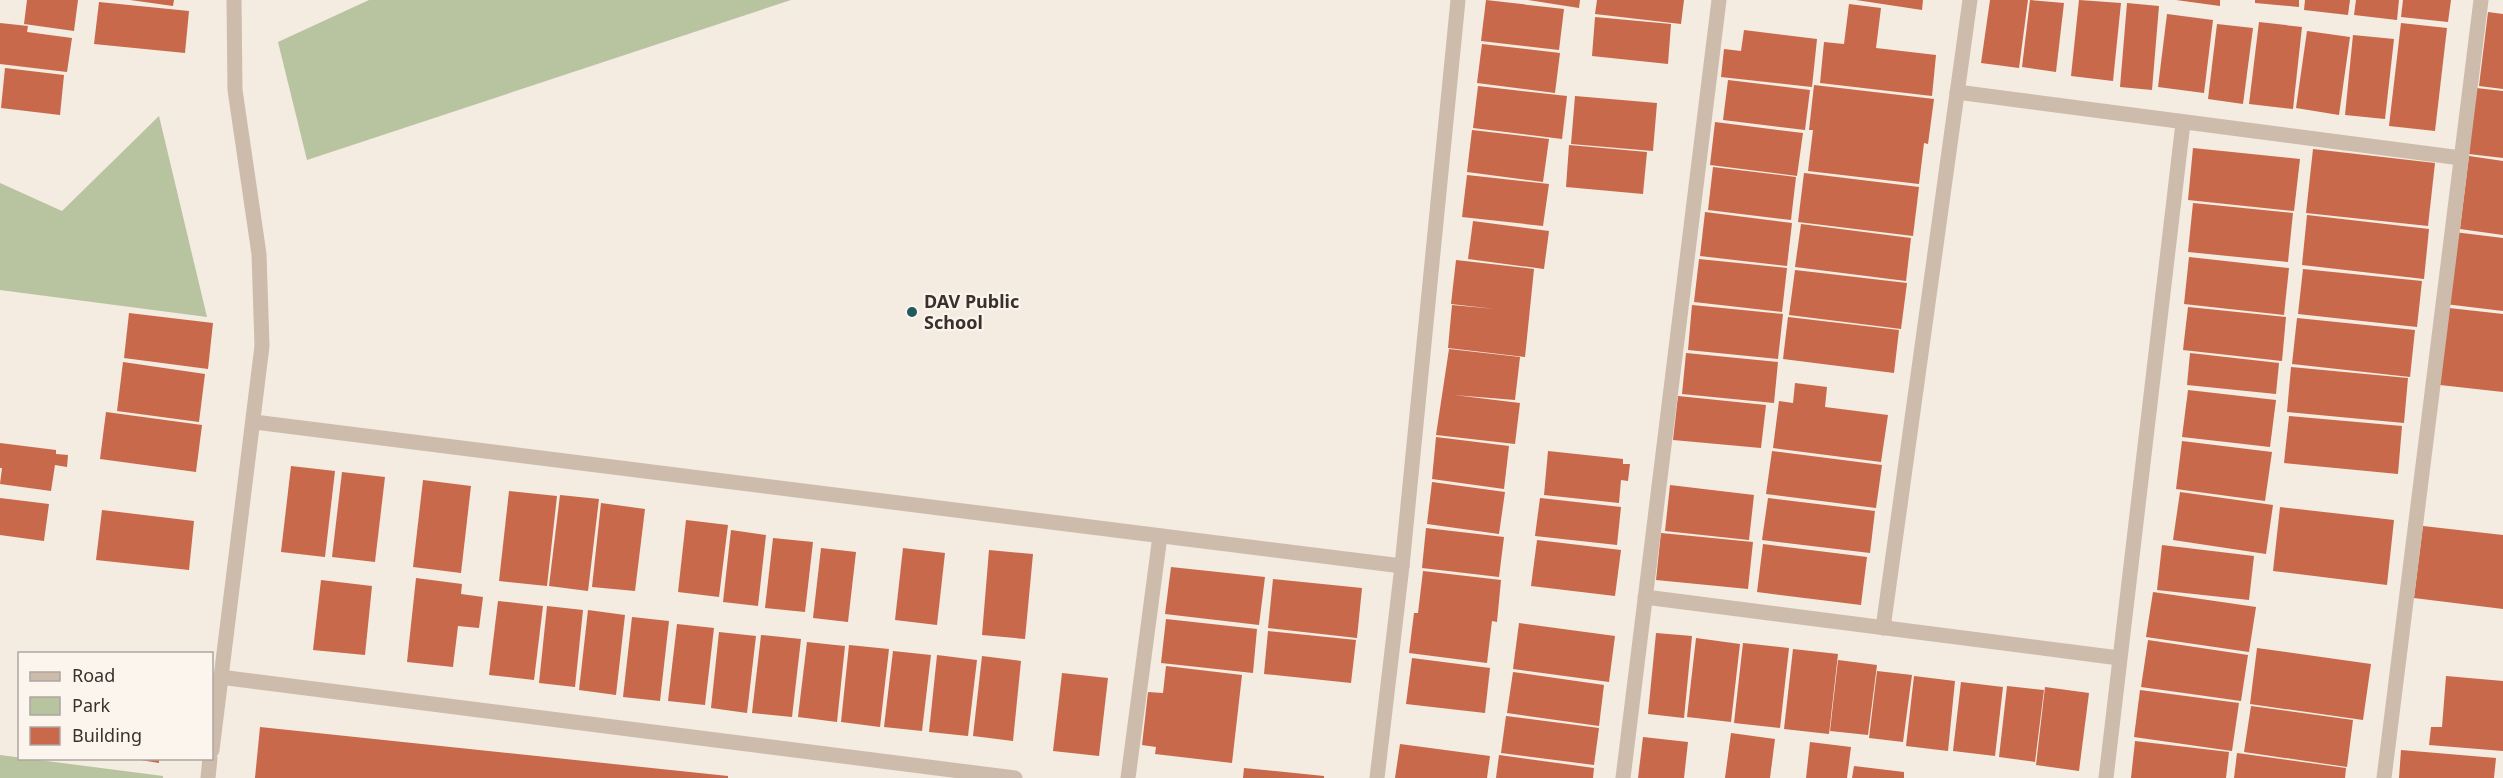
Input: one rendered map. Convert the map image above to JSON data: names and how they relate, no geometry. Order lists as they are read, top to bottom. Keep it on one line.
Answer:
{"places":["DAV Public School"],"legend":["Road","Park","Building"]}
